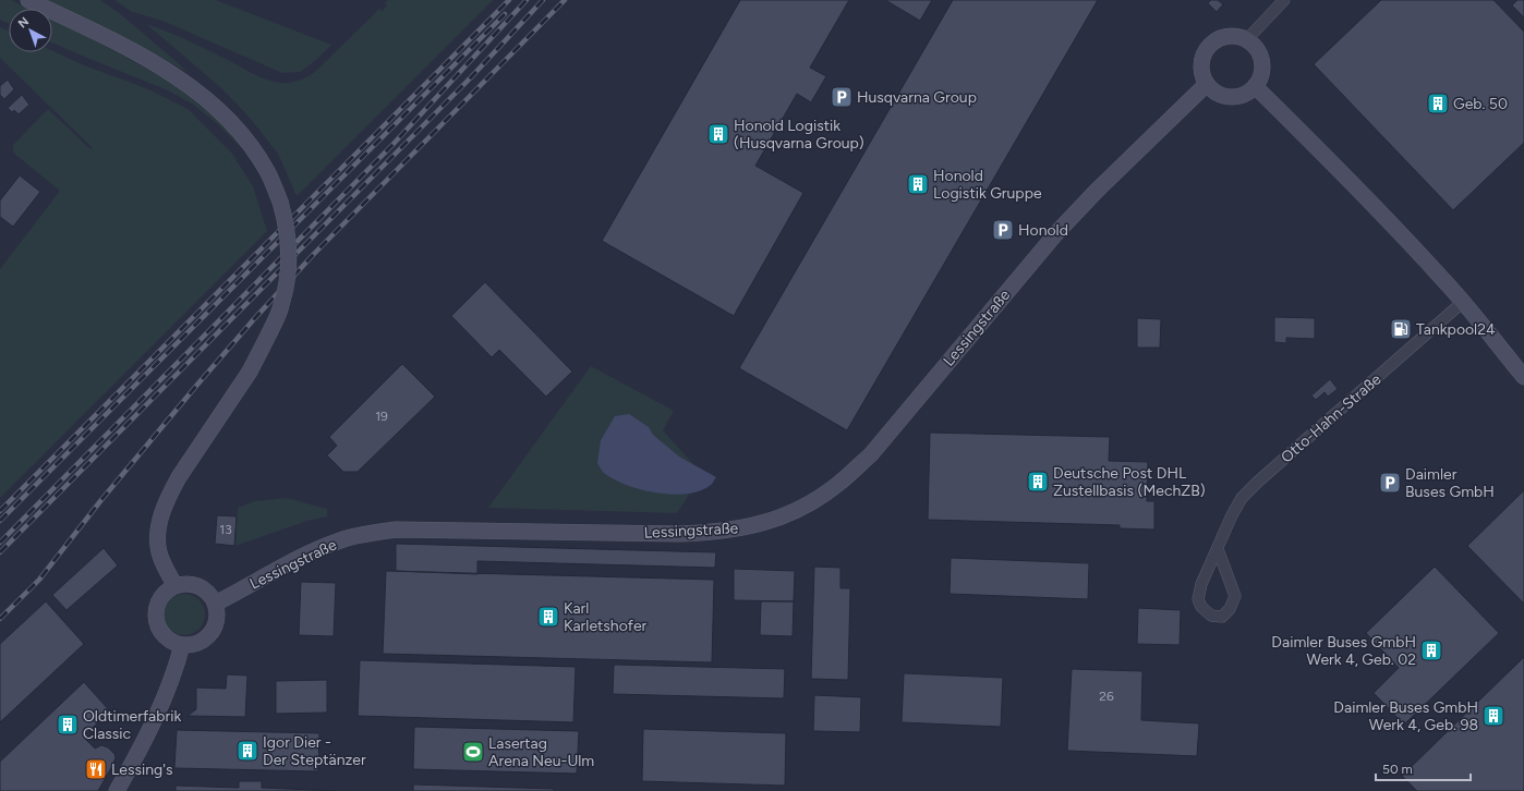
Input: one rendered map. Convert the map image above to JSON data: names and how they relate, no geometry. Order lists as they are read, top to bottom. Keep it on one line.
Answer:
{"streets":{"street":["Lessingstraße","Otto-Hahn-Straße"]},"places":{"parking":["Husqvarna Group","Honold","Daimler Buses GmbH"],"building":["Geb. 50","Honold Logistik (Husqvarna Group)","Honold Logistik Gruppe","Deutsche Post DHL Zustellbasis (MechZB)","Karl Karletshofer","Daimler Buses GmbH Werk 4, Geb. 02","Daimler Buses GmbH Werk 4, Geb. 98","Oldtimerfabrik Classic","Igor Dier - Der Steptänzer"],"fuel station":["Tankpool24"],"sports":["Lasertag Arena Neu-Ulm"],"restaurant":["Lessing's"]},"house_numbers":["19","13","26"],"scale_bar":"50 m","north":"top left"}
